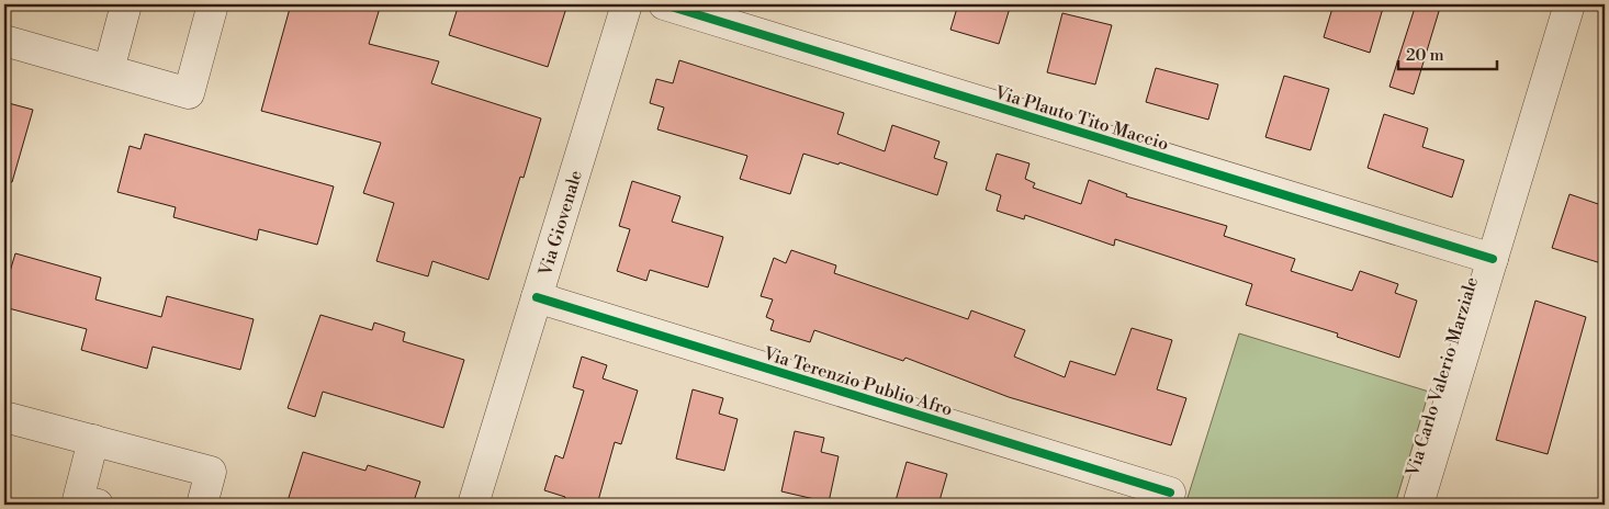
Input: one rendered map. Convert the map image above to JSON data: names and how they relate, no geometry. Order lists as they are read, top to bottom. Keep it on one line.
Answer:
{"streets":{"street":["Via Plauto Tito Maccio","Via Giovenale","Via Carlo Valerio Marziale","Via Terenzio Publio Afro"]},"crossings":[["Via Plauto Tito Maccio","Via Carlo Valerio Marziale"],["Via Giovenale","Via Terenzio Publio Afro"]],"scale_bar":"20 m"}
